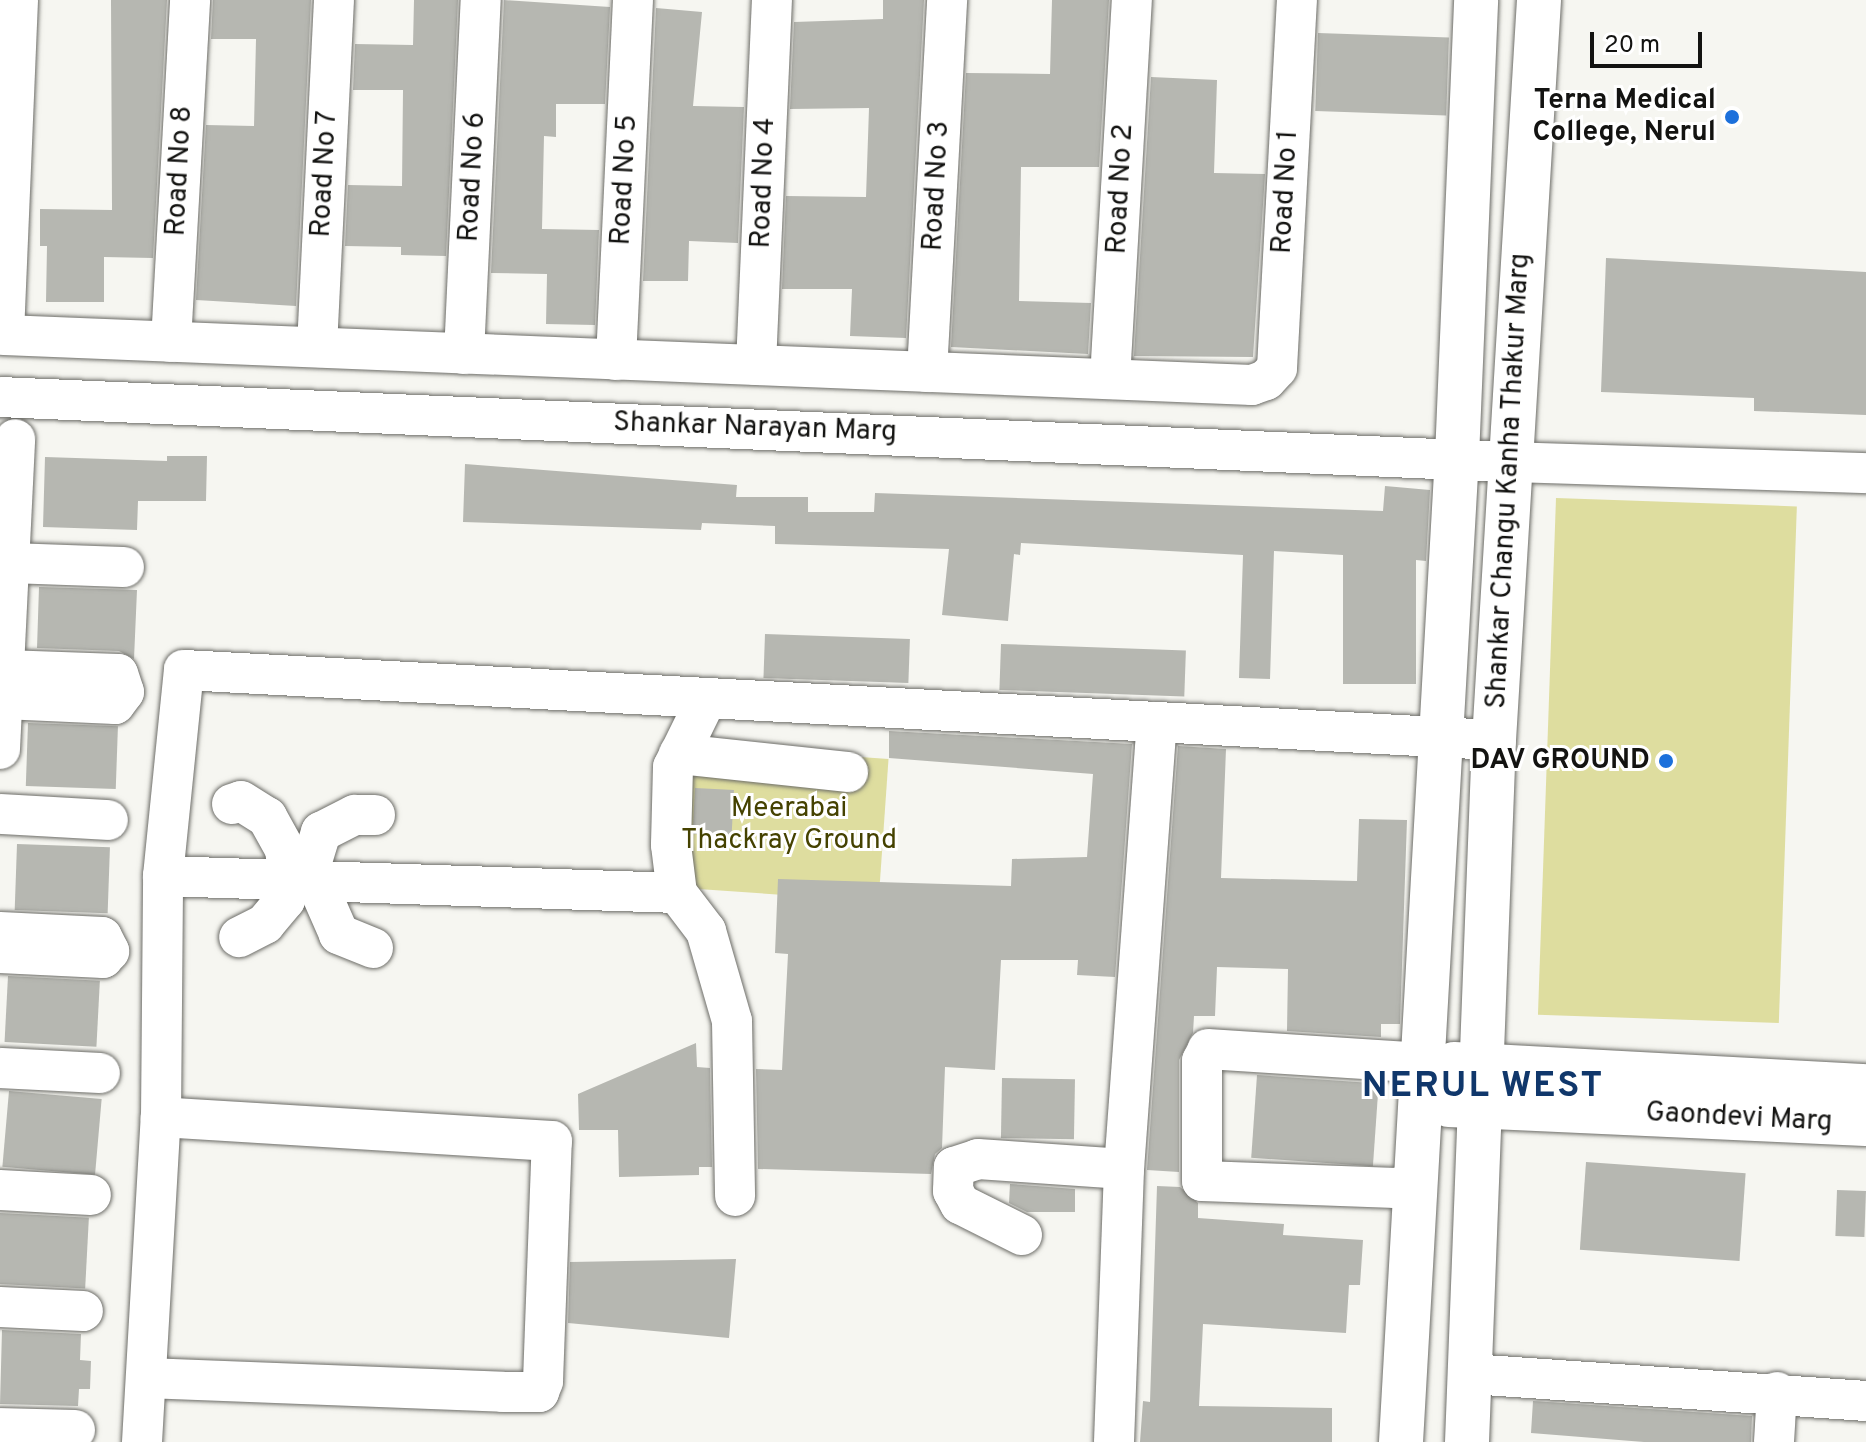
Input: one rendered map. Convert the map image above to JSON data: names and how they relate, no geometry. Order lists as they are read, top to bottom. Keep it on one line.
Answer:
{"streets":{"street":["Road No 8","Road No 7","Road No 6","Road No 5","Road No 4","Road No 3","Road No 2","Road No 1","Shankar Narayan Marg","Shankar Changu Kanha Thakur Marg","Gaondevi Marg"]},"crossings":[["Road No 2","Road No 1"],["Shankar Narayan Marg","Shankar Changu Kanha Thakur Marg"],["Shankar Changu Kanha Thakur Marg","Gaondevi Marg"]],"districts":["NERUL WEST"],"parks":["Meerabai Thackray Ground"],"places":["Terna Medical College, Nerul","DAV GROUND"],"scale_bar":"20 m"}
